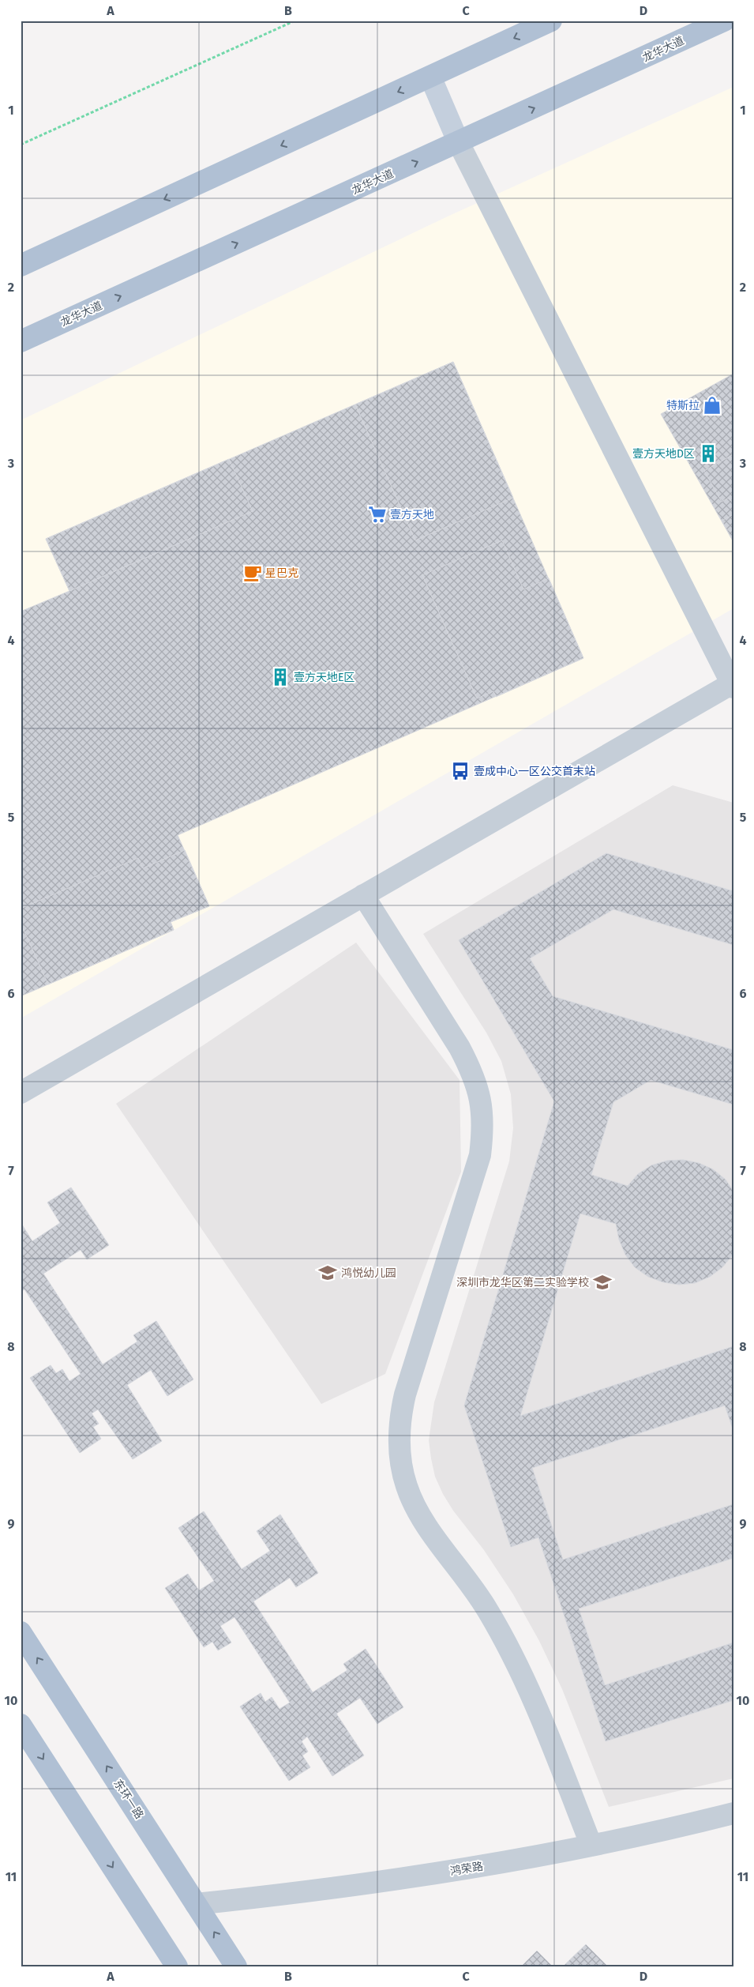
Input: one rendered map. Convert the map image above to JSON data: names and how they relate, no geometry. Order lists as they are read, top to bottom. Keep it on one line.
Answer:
{"streets":{"main road":["龙华大道","东环一路"],"street":["鸿荣路"]},"crossings":[["东环一路","鸿荣路"]],"places":{"shop":["特斯拉"],"building":["壹方天地D区","壹方天地E区"],"supermarket":["壹方天地"],"cafe":["星巴克"],"bus stop":["壹成中心一区公交首末站"],"school or university":["鸿悦幼儿园","深圳市龙华区第二实验学校"]},"grid":{"columns":["A","B","C","D"],"rows":["1","2","3","4","5","6","7","8","9","10","11"]}}
